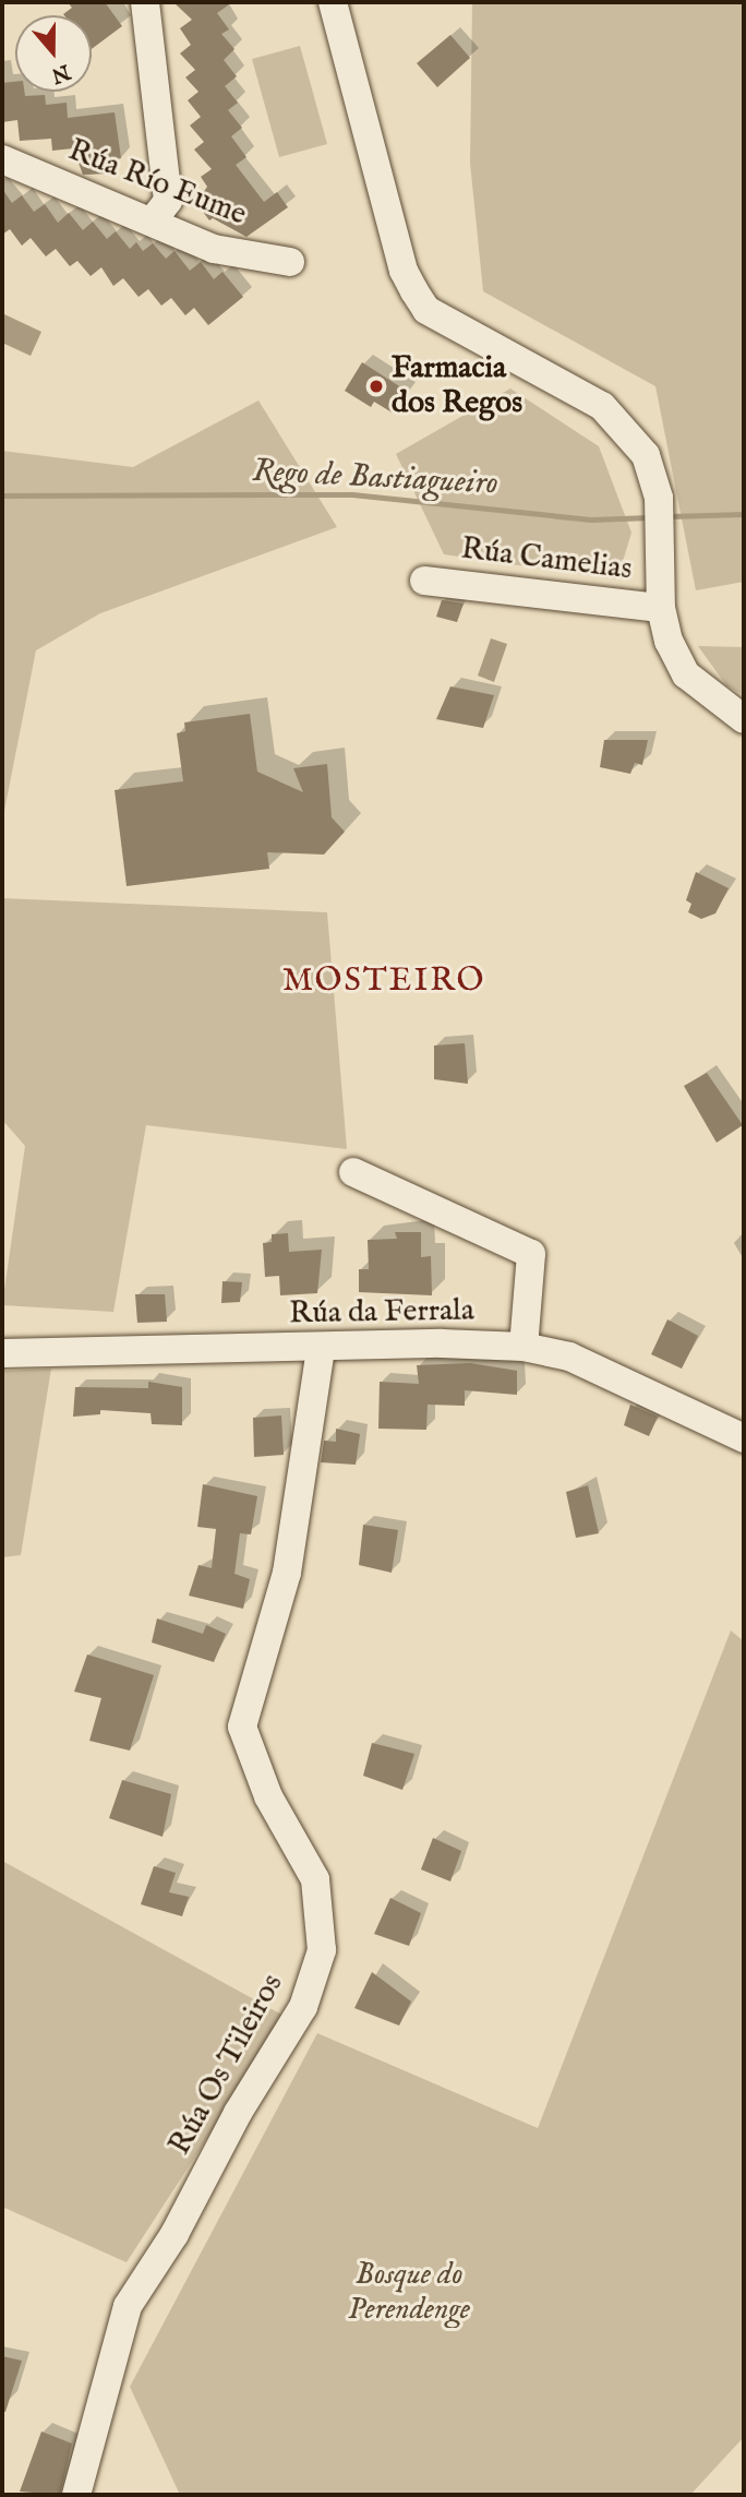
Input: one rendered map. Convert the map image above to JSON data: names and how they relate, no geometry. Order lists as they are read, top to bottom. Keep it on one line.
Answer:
{"streets":{"street":["Rúa Río Eume","Rúa Camelias","Rúa da Ferrala","Rúa Os Tileiros"]},"crossings":[["Rúa da Ferrala","Rúa Os Tileiros"]],"districts":["MOSTEIRO"],"water":["Rego de Bastiagueiro"],"parks":["Bosque do Perendenge"],"places":["Farmacia dos Regos"],"north":"bottom"}
